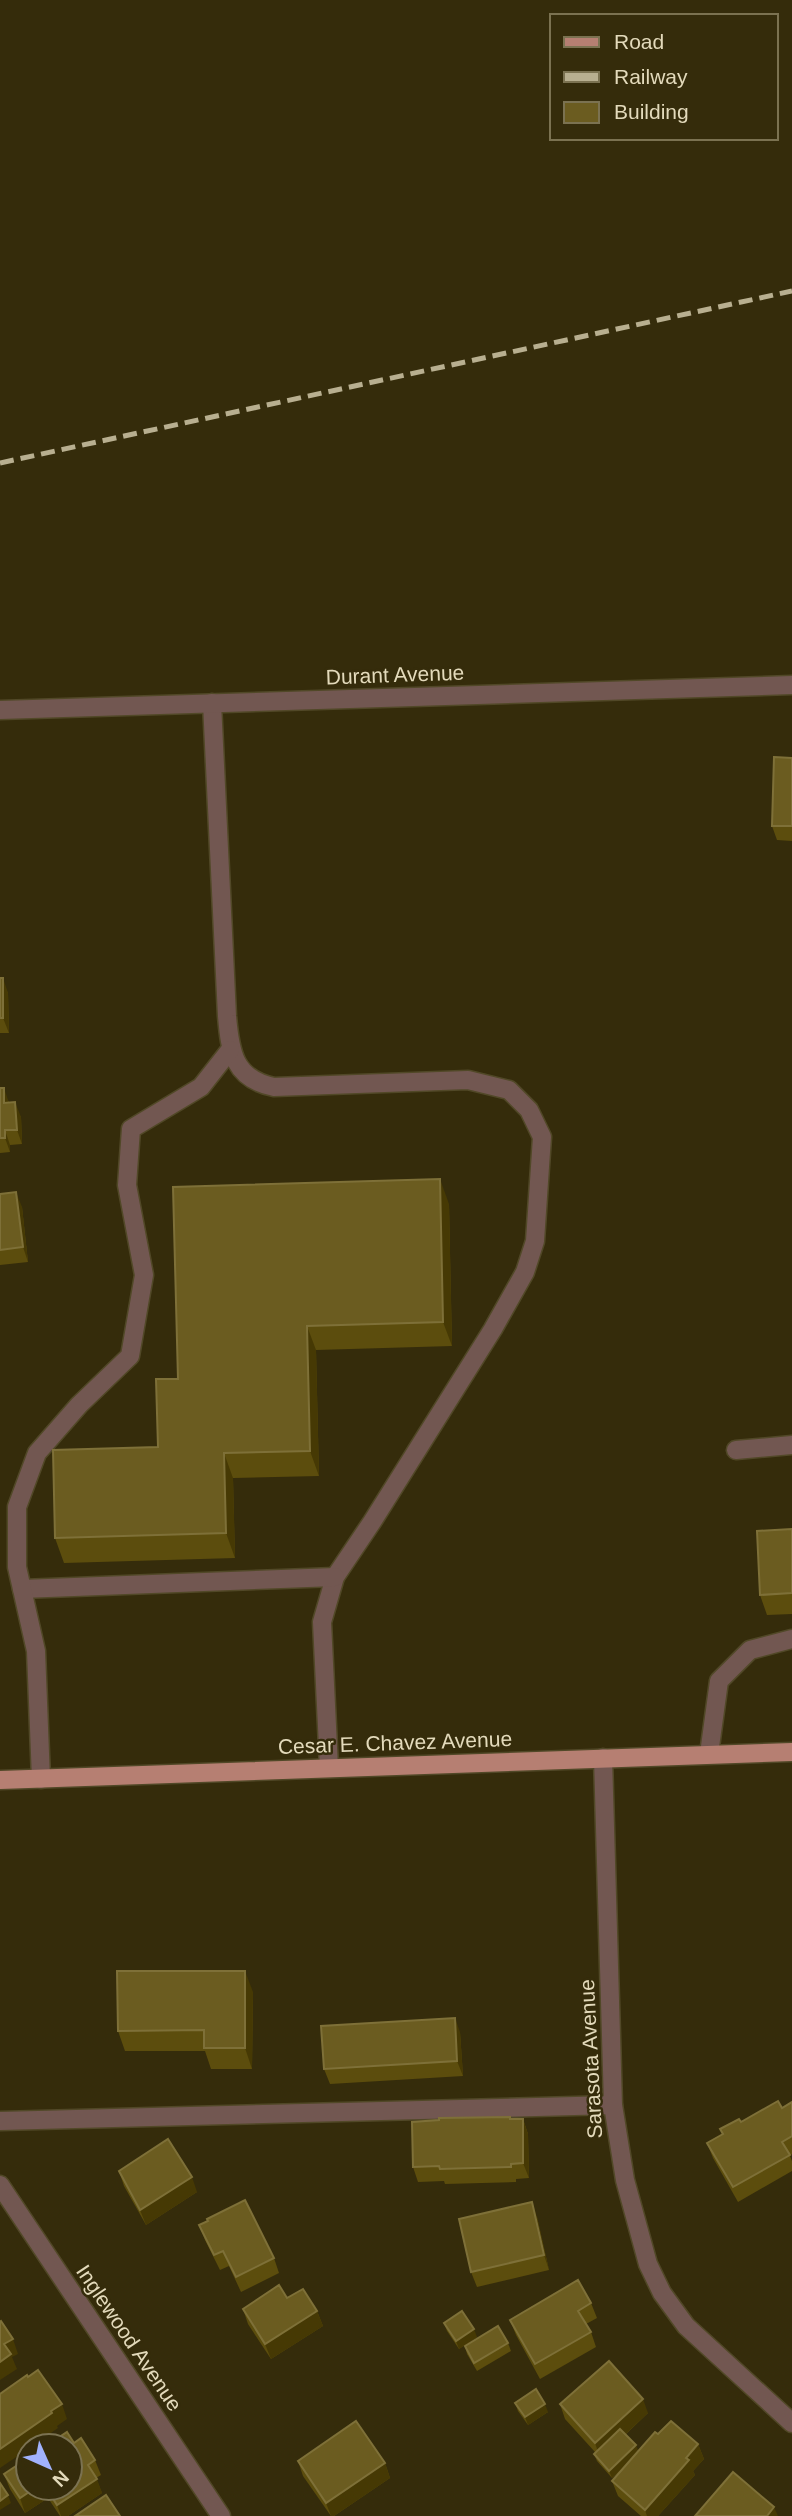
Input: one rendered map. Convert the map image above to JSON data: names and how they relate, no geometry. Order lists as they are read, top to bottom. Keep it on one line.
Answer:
{"streets":{"main road":["Cesar E. Chavez Avenue"],"street":["Durant Avenue","Sarasota Avenue","Inglewood Avenue"]},"crossings":[["Cesar E. Chavez Avenue","Sarasota Avenue"]],"legend":["Road","Railway","Building"],"north":"bottom right"}
